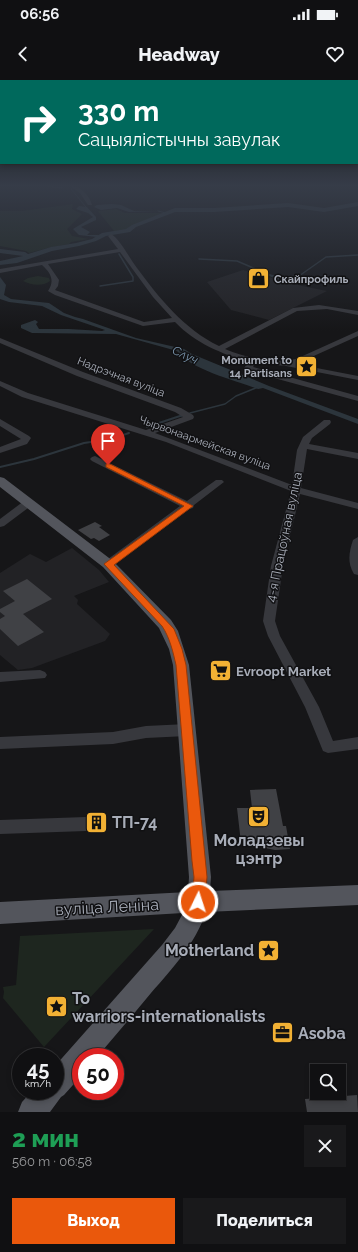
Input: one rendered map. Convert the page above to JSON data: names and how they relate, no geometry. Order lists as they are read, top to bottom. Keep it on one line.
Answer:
{"streets":{"main road":["вуліца Леніна"],"street":["Надрэчная вуліца","Чырвонаармейская вуліца","4-я Працоўная вуліца"]},"crossings":[["Надрэчная вуліца","Чырвонаармейская вуліца"],["Чырвонаармейская вуліца","4-я Працоўная вуліца"]],"water":["Случ"],"places":{"shop":["Скайпрофиль"],"place":["Monument to 14 Partisans","Motherland","To warriors-internationalists"],"supermarket":["Evroopt Market"],"theatre":["Моладзевы цэнтр"],"building":["ТП-74"],"office":["Asoba"]},"page":{"status":"06:56","header":"Headway","turn":["330 m","Сацыялістычны завулак"],"speed":"45 km/h","limit":"50","heading":["2 мин","560 m · 06:58"],"buttons":["Выход","Поделиться"]}}
